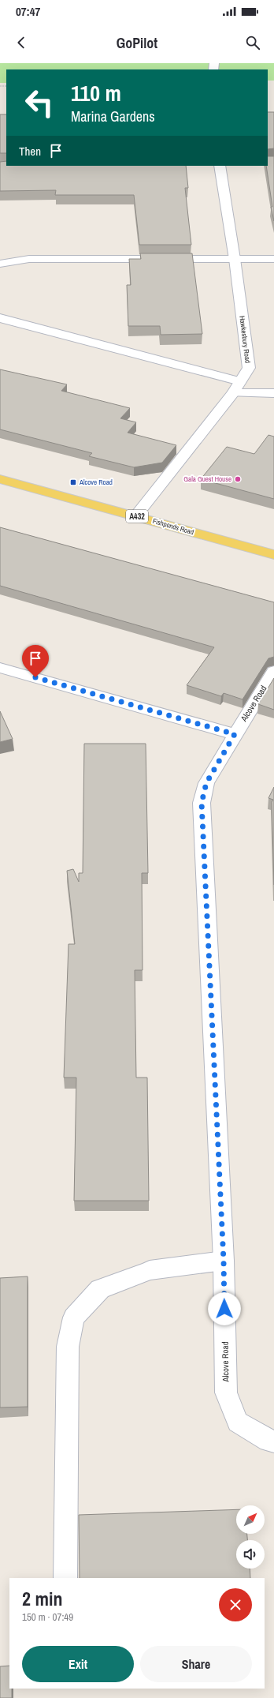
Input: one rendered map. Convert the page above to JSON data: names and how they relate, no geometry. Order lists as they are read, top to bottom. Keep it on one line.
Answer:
{"streets":{"main road":["A432","Fishponds Road"],"street":["Hawkesbury Road","Alcove Road"]},"crossings":[["Hawkesbury Road","Fishponds Road"]],"places":{"other":["Gala Guest House"],"transit":["Alcove Road"]},"north":"top right","page":{"status":"07:47","header":"GoPilot","turn":["110 m","Marina Gardens"],"then":"Then","heading":["2 min","150 m · 07:49"],"buttons":["Exit","Share"]}}
